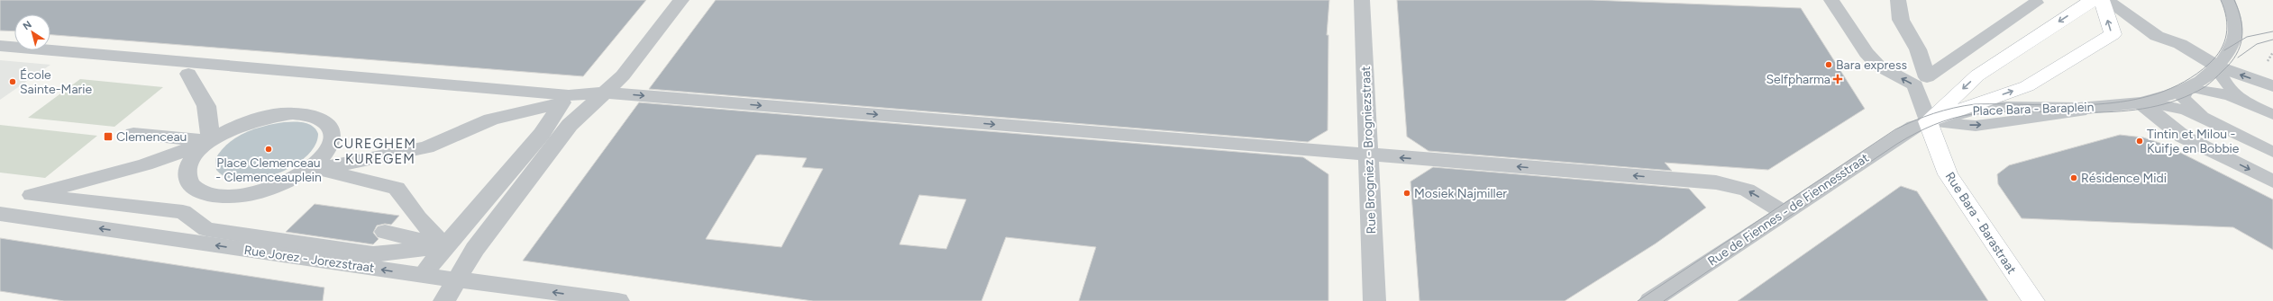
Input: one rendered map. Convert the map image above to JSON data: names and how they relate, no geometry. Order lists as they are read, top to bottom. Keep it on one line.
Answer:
{"streets":{"main road":["Place Bara - Baraplein","Rue Bara - Barastraat"],"street":["Rue Brogniez - Brogniezstraat","Rue de Fiennes - de Fiennesstraat","Rue Jorez - Jorezstraat"]},"crossings":[["Place Bara - Baraplein","Rue de Fiennes - de Fiennesstraat"],["Place Bara - Baraplein","Rue Bara - Barastraat"],["Rue de Fiennes - de Fiennesstraat","Rue Bara - Barastraat"]],"districts":["CUREGHEM - KUREGEM"],"places":{"other":["Bara express","École Sainte-Marie","Tintin et Milou - Kuifje en Bobbie","Place Clemenceau - Clemenceauplein","Résidence Midi","Mosiek Najmiller"],"health":["Selfpharma"],"transit":["Clemenceau"]},"north":"top left"}
